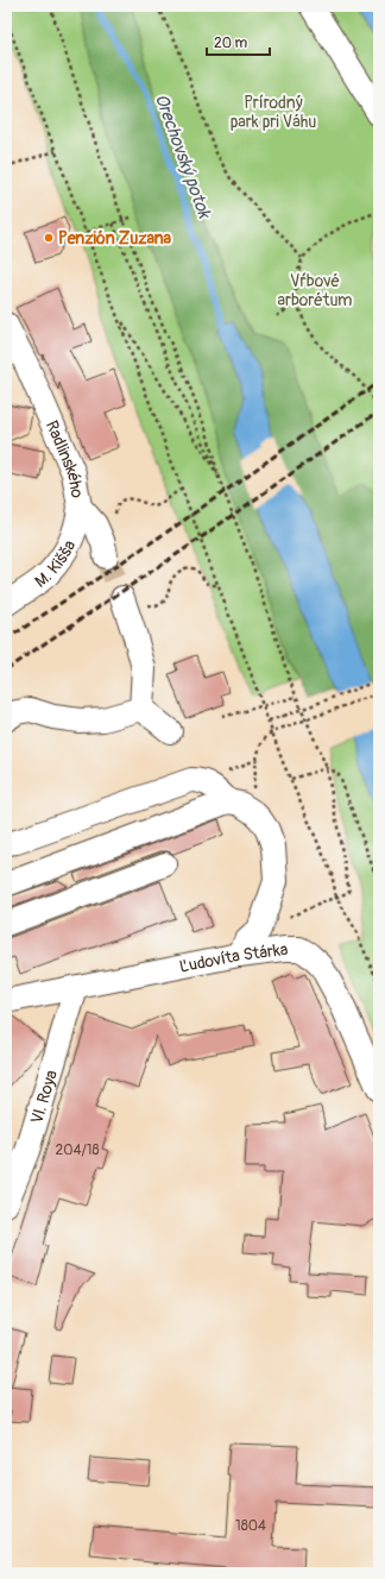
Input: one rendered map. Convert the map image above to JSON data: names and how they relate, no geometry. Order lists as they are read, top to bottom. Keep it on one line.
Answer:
{"streets":{"street":["Radlinského","M. Kišša","Ľudovíta Stárka","Vl. Roya"]},"crossings":[["Radlinského","M. Kišša"],["Ľudovíta Stárka","Vl. Roya"]],"water":["Orechovský potok"],"parks":["Prírodný park pri Váhu","Vŕbové arborétum"],"places":["Penzión Zuzana"],"house_numbers":["204/18","1804"],"scale_bar":"20 m"}
